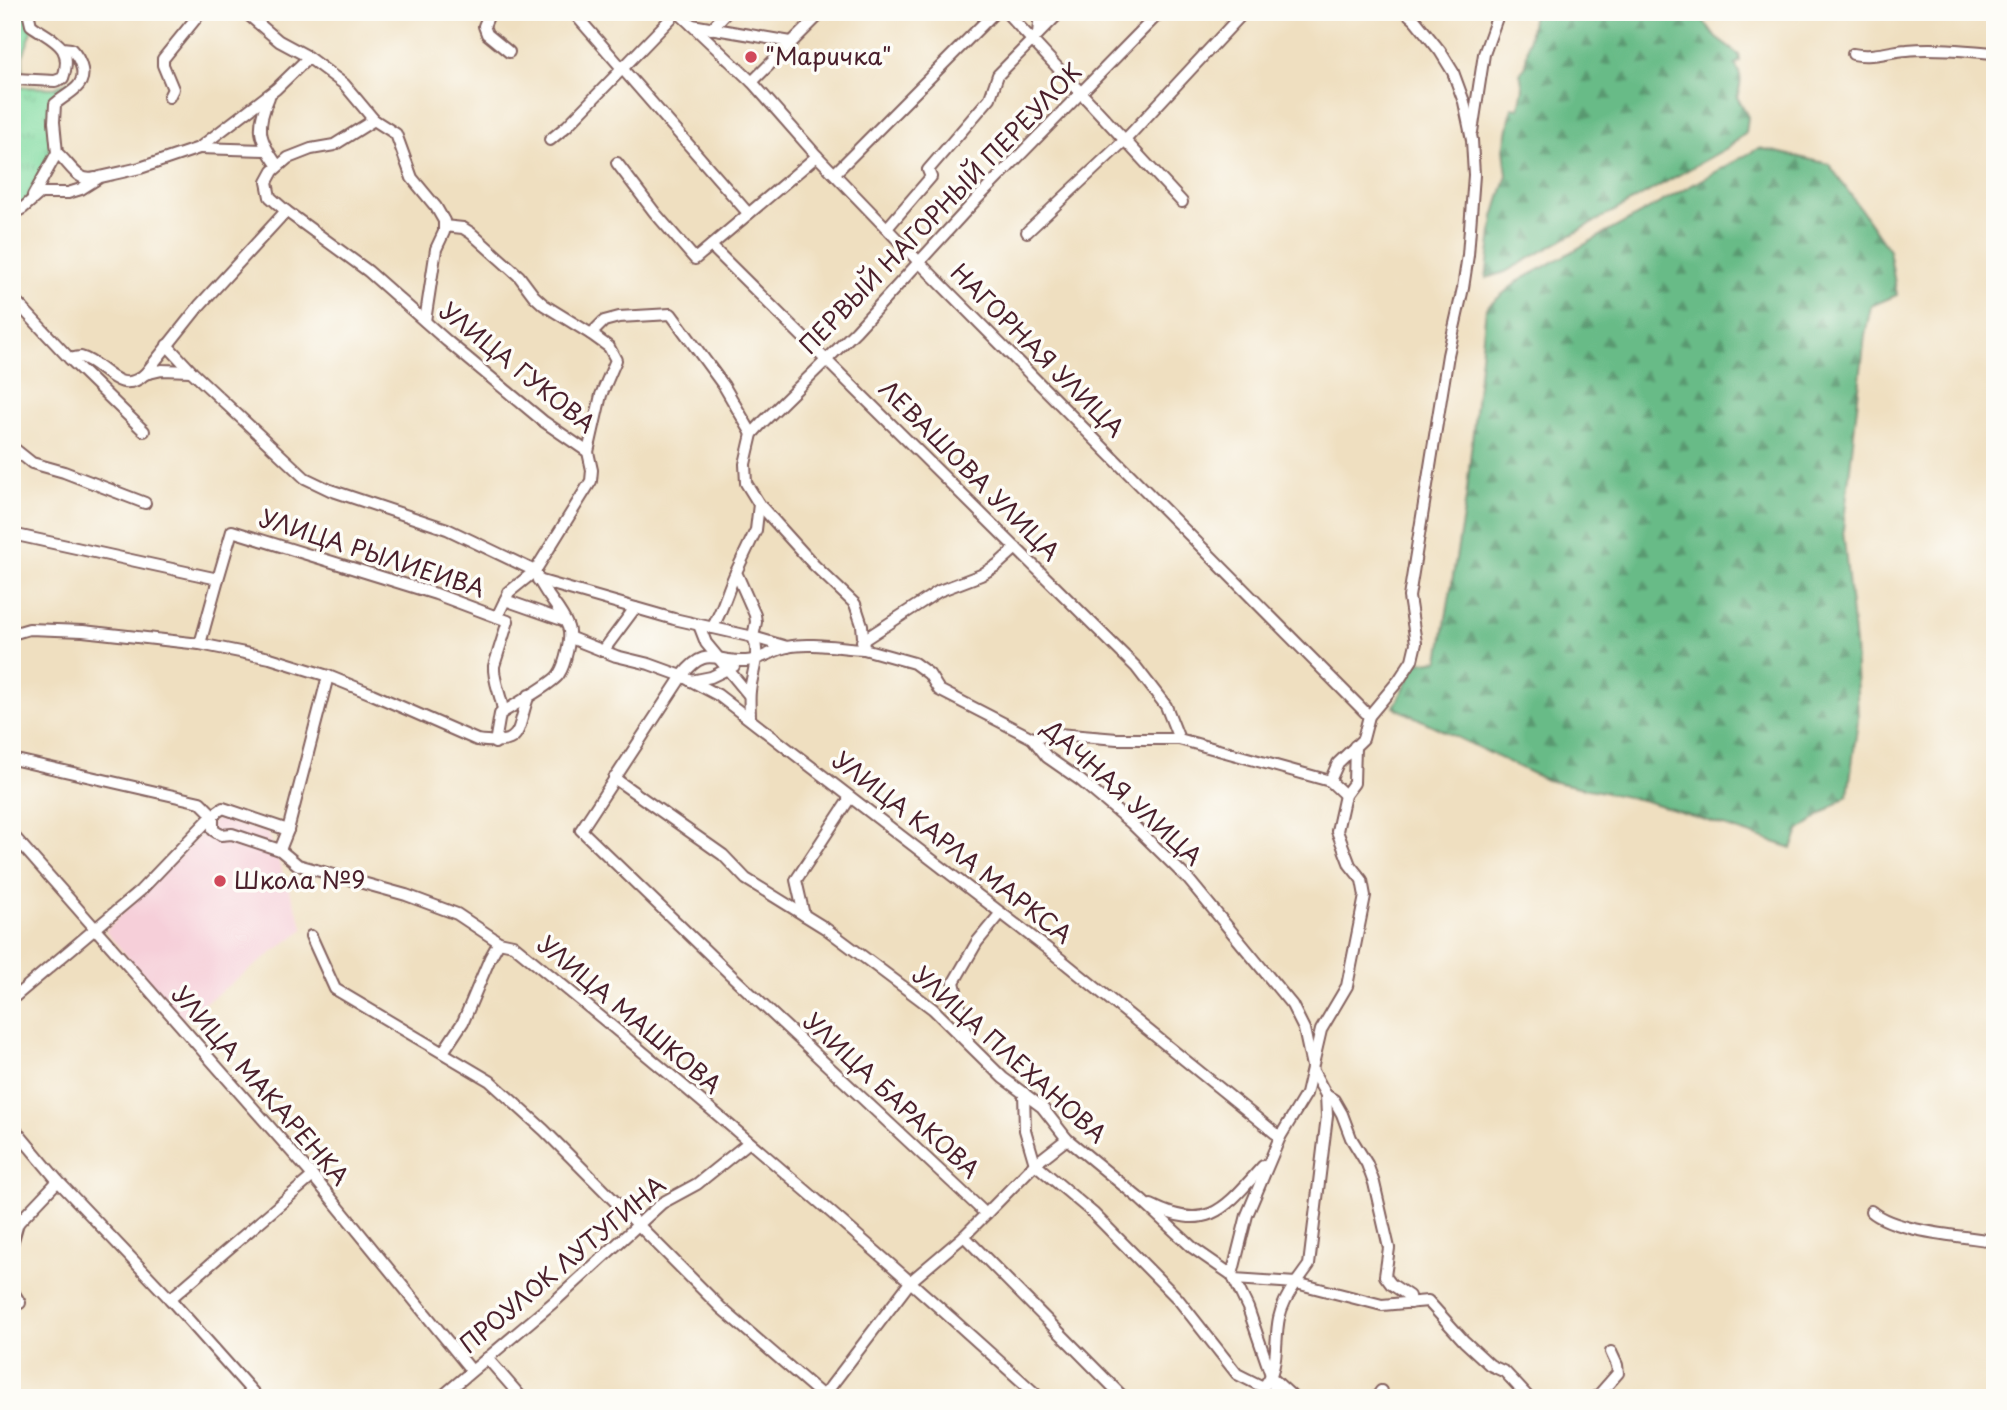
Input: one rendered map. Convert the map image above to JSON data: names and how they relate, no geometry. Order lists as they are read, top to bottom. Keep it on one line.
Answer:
{"streets":{"street":["ПЕРВЫЙ НАГОРНЫЙ ПЕРЕУЛОК","НАГОРНАЯ УЛИЦА","УЛИЦА ГУКОВА","ЛЕВАШОВА УЛИЦА","УЛИЦА РЫЛИЕИВА","ДАЧНАЯ УЛИЦА","УЛИЦА КАРЛА МАРКСА","УЛИЦА МАШКОВА","УЛИЦА ПЛЕХАНОВА","УЛИЦА МАКАРЕНКА","УЛИЦА БАРАКОВА","ПРОУЛОК ЛУТУГИНА"]},"crossings":[["ПЕРВЫЙ НАГОРНЫЙ ПЕРЕУЛОК","НАГОРНАЯ УЛИЦА"],["ПЕРВЫЙ НАГОРНЫЙ ПЕРЕУЛОК","ЛЕВАШОВА УЛИЦА"],["УЛИЦА ГУКОВА","УЛИЦА РЫЛИЕИВА"],["УЛИЦА МАШКОВА","УЛИЦА БАРАКОВА"],["УЛИЦА МАШКОВА","ПРОУЛОК ЛУТУГИНА"],["УЛИЦА ПЛЕХАНОВА","УЛИЦА БАРАКОВА"],["УЛИЦА МАКАРЕНКА","ПРОУЛОК ЛУТУГИНА"]],"places":["\"Маричка\"","Школа №9"]}
